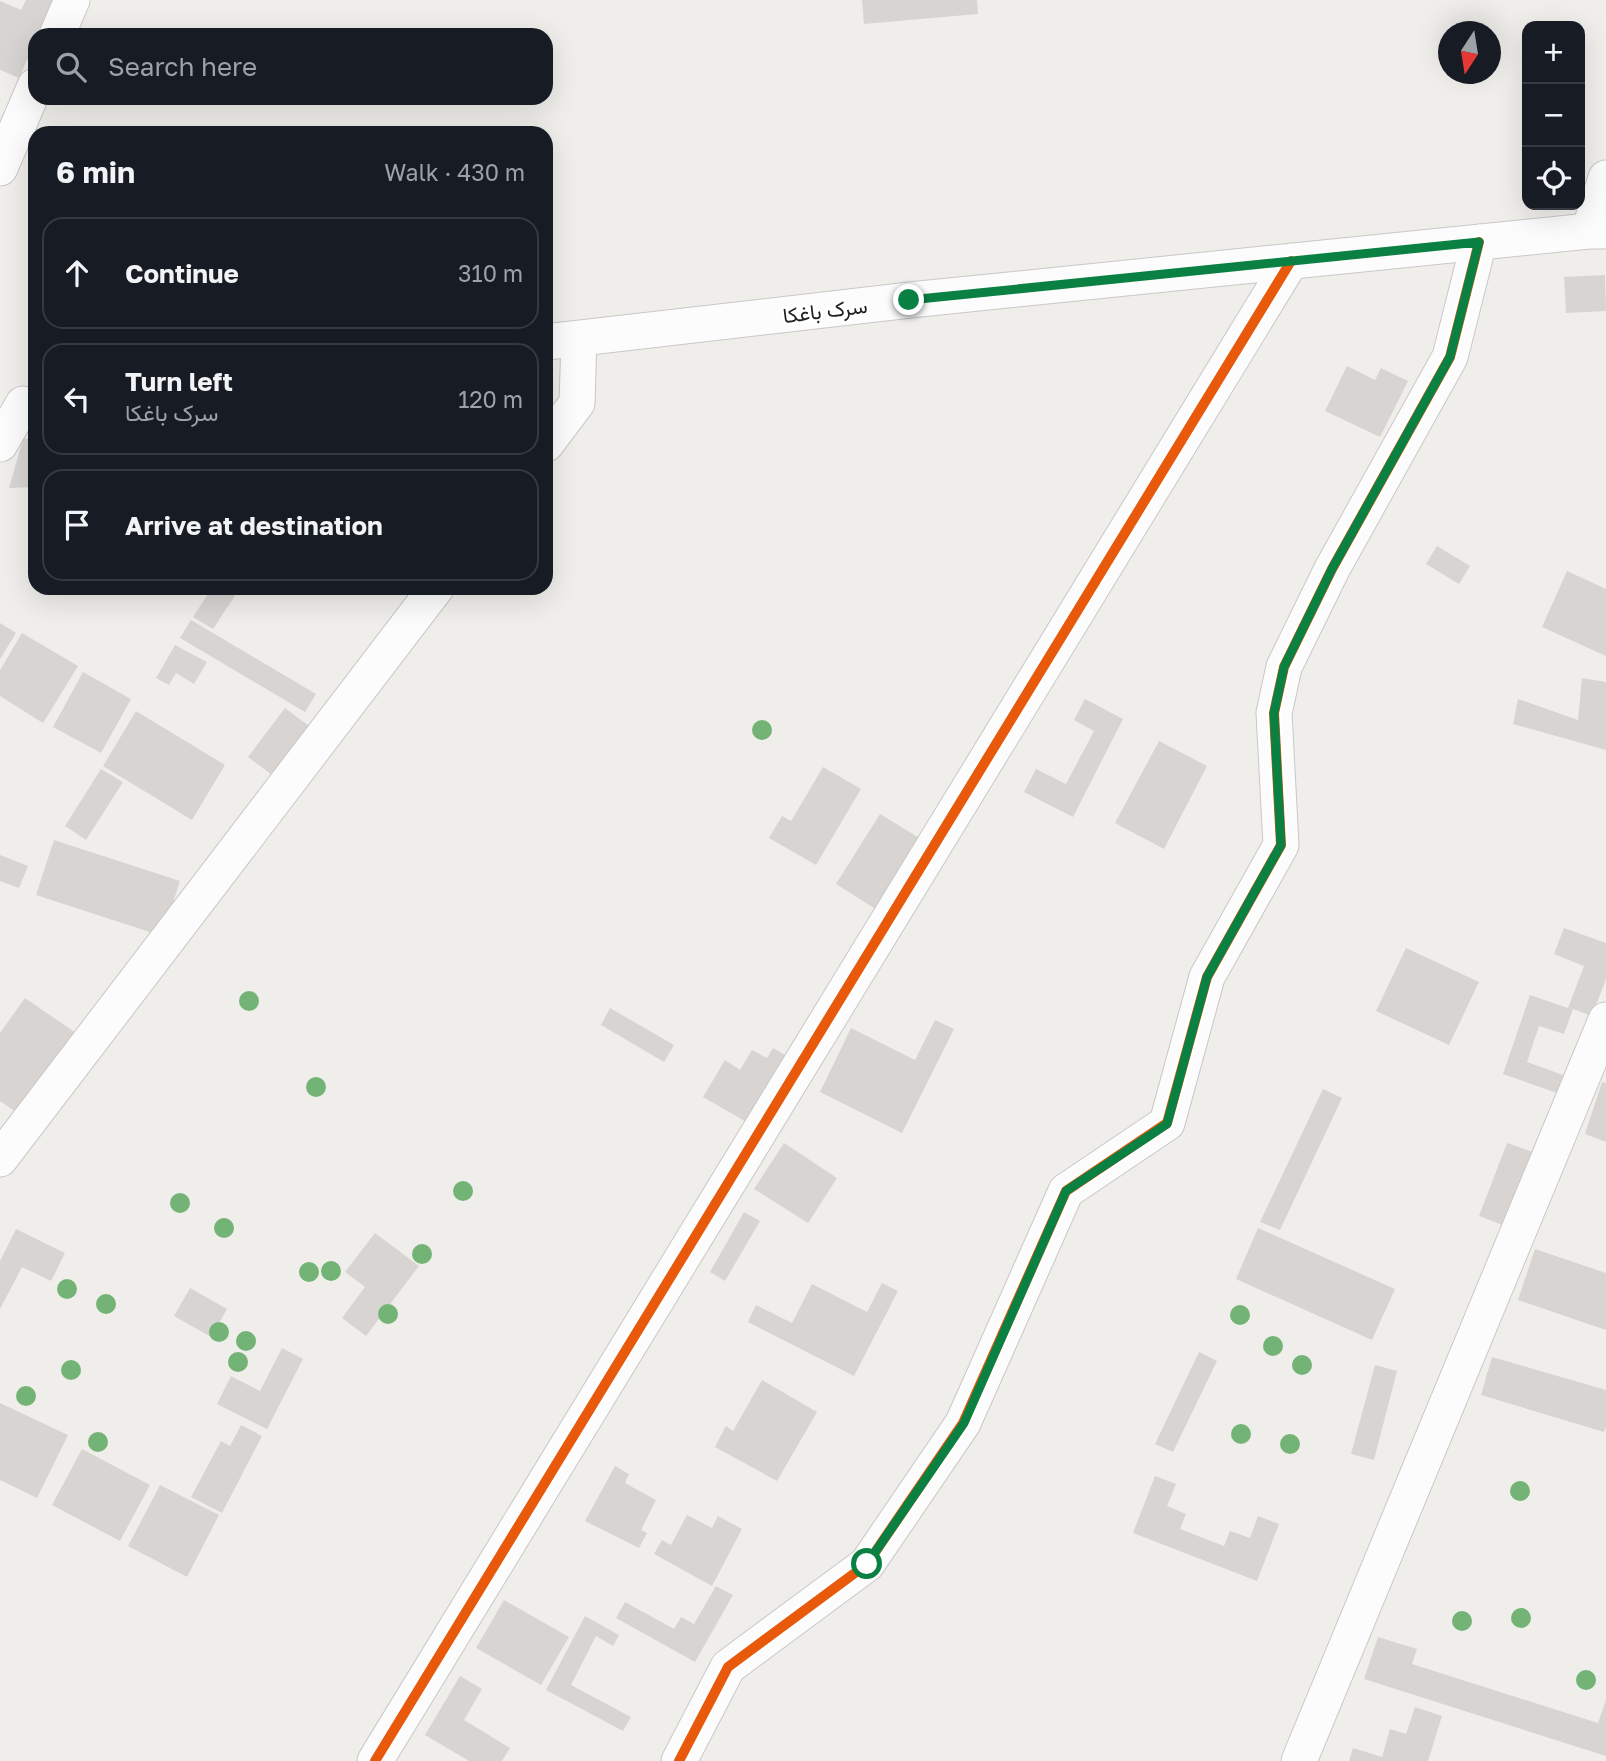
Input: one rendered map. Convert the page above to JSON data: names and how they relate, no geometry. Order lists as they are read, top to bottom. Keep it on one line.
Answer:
{"streets":{"street":["سرک باغکا"]},"north":"bottom","page":{"map_buttons":["+","−"],"search":"Search here","heading":["6 min","Walk · 430 m"],"list":[["Continue","310 m"],["Turn left","سرک باغکا","120 m"],"Arrive at destination"]}}
